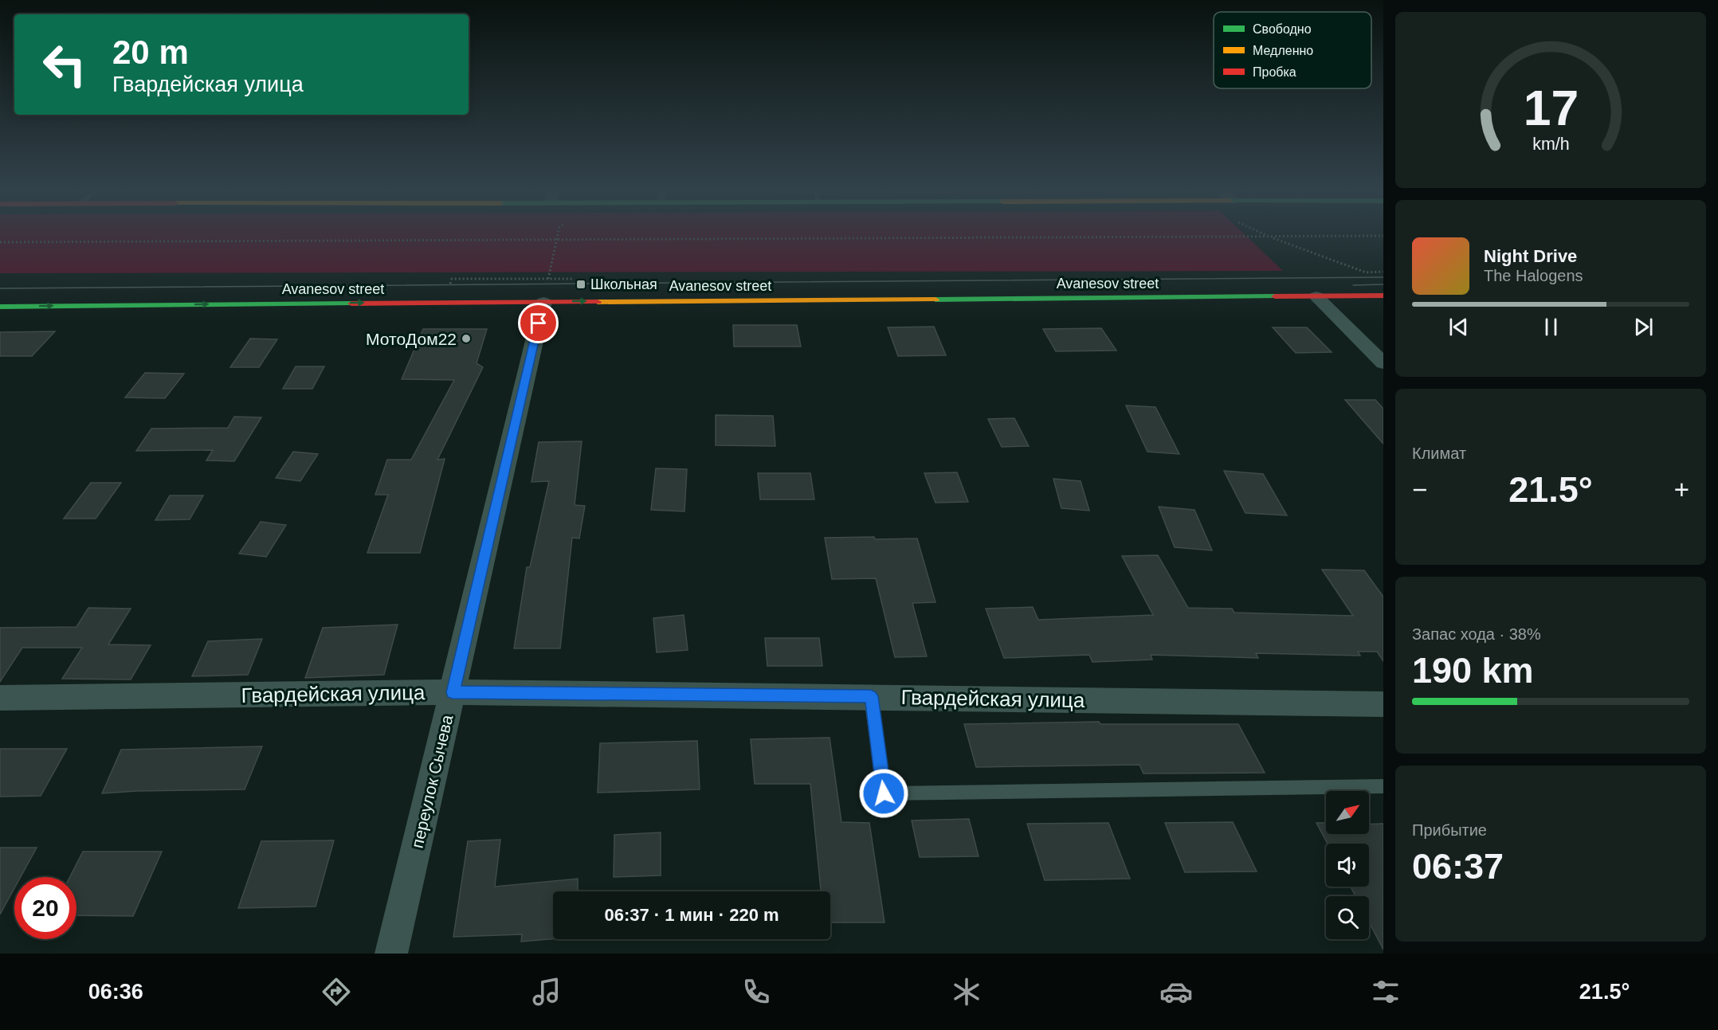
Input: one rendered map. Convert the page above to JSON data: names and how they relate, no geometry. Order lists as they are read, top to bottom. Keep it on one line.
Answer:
{"streets":{"highway":["Avanesov street"],"street":["Гвардейская улица","переулок Сычева"]},"crossings":[["Avanesov street","переулок Сычева"],["Гвардейская улица","переулок Сычева"]],"one_way":["Avanesov street"],"places":{"transit":["Школьная"],"other":["МотоДом22"]},"legend":["Свободно","Медленно","Пробка"],"north":"top right","page":{"turn":["20 m","Гвардейская улица"],"song":["Night Drive","The Halogens"],"tile":["Климат",["Запас хода · 38%","190 km"],["Прибытие","06:37"]],"heat":["−","21.5°","+"],"limit":"20","trip":"06:37 · 1 мин · 220 m","tabs":["06:36","21.5°"],"gauge":["17","km/h"]}}
